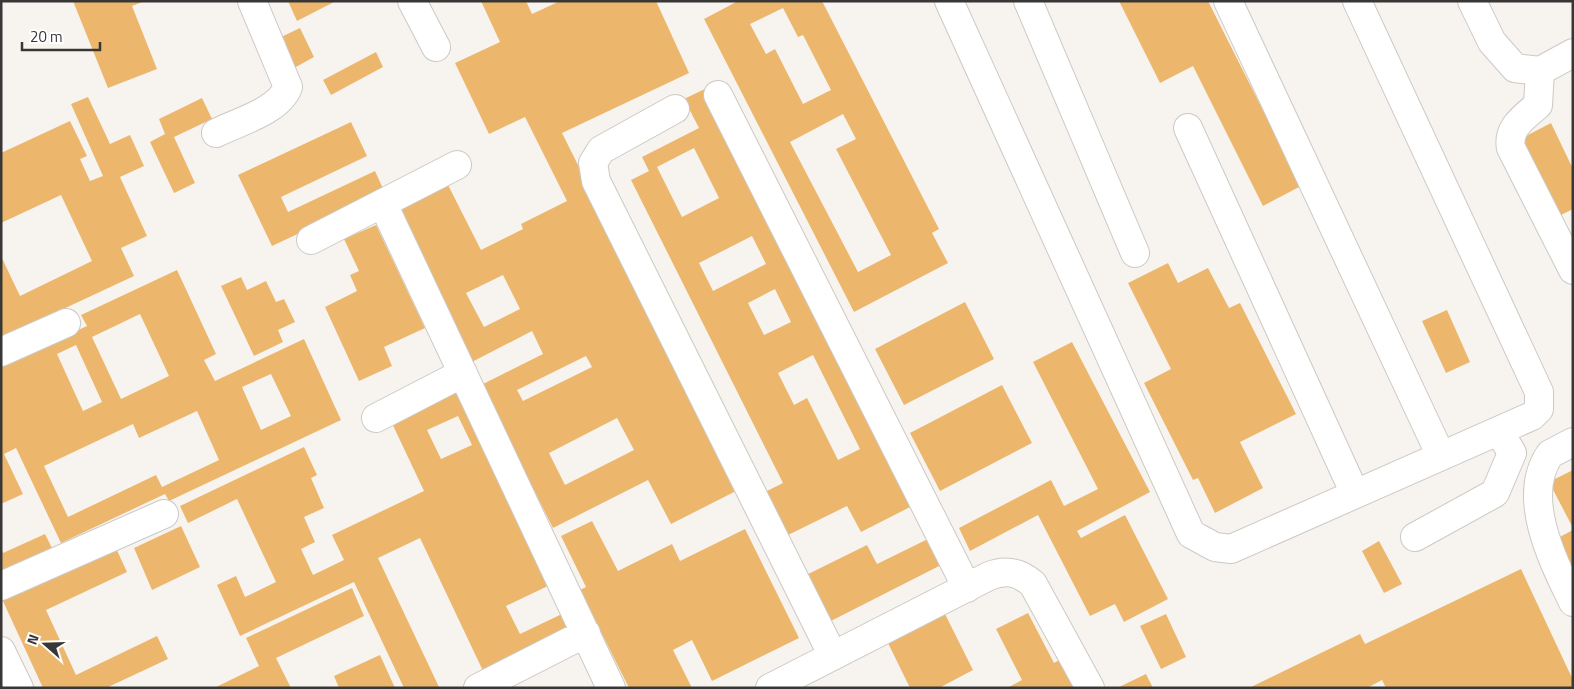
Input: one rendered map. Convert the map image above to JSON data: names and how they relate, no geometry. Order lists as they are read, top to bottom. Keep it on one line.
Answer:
{"scale_bar":"20 m","north":"left"}
